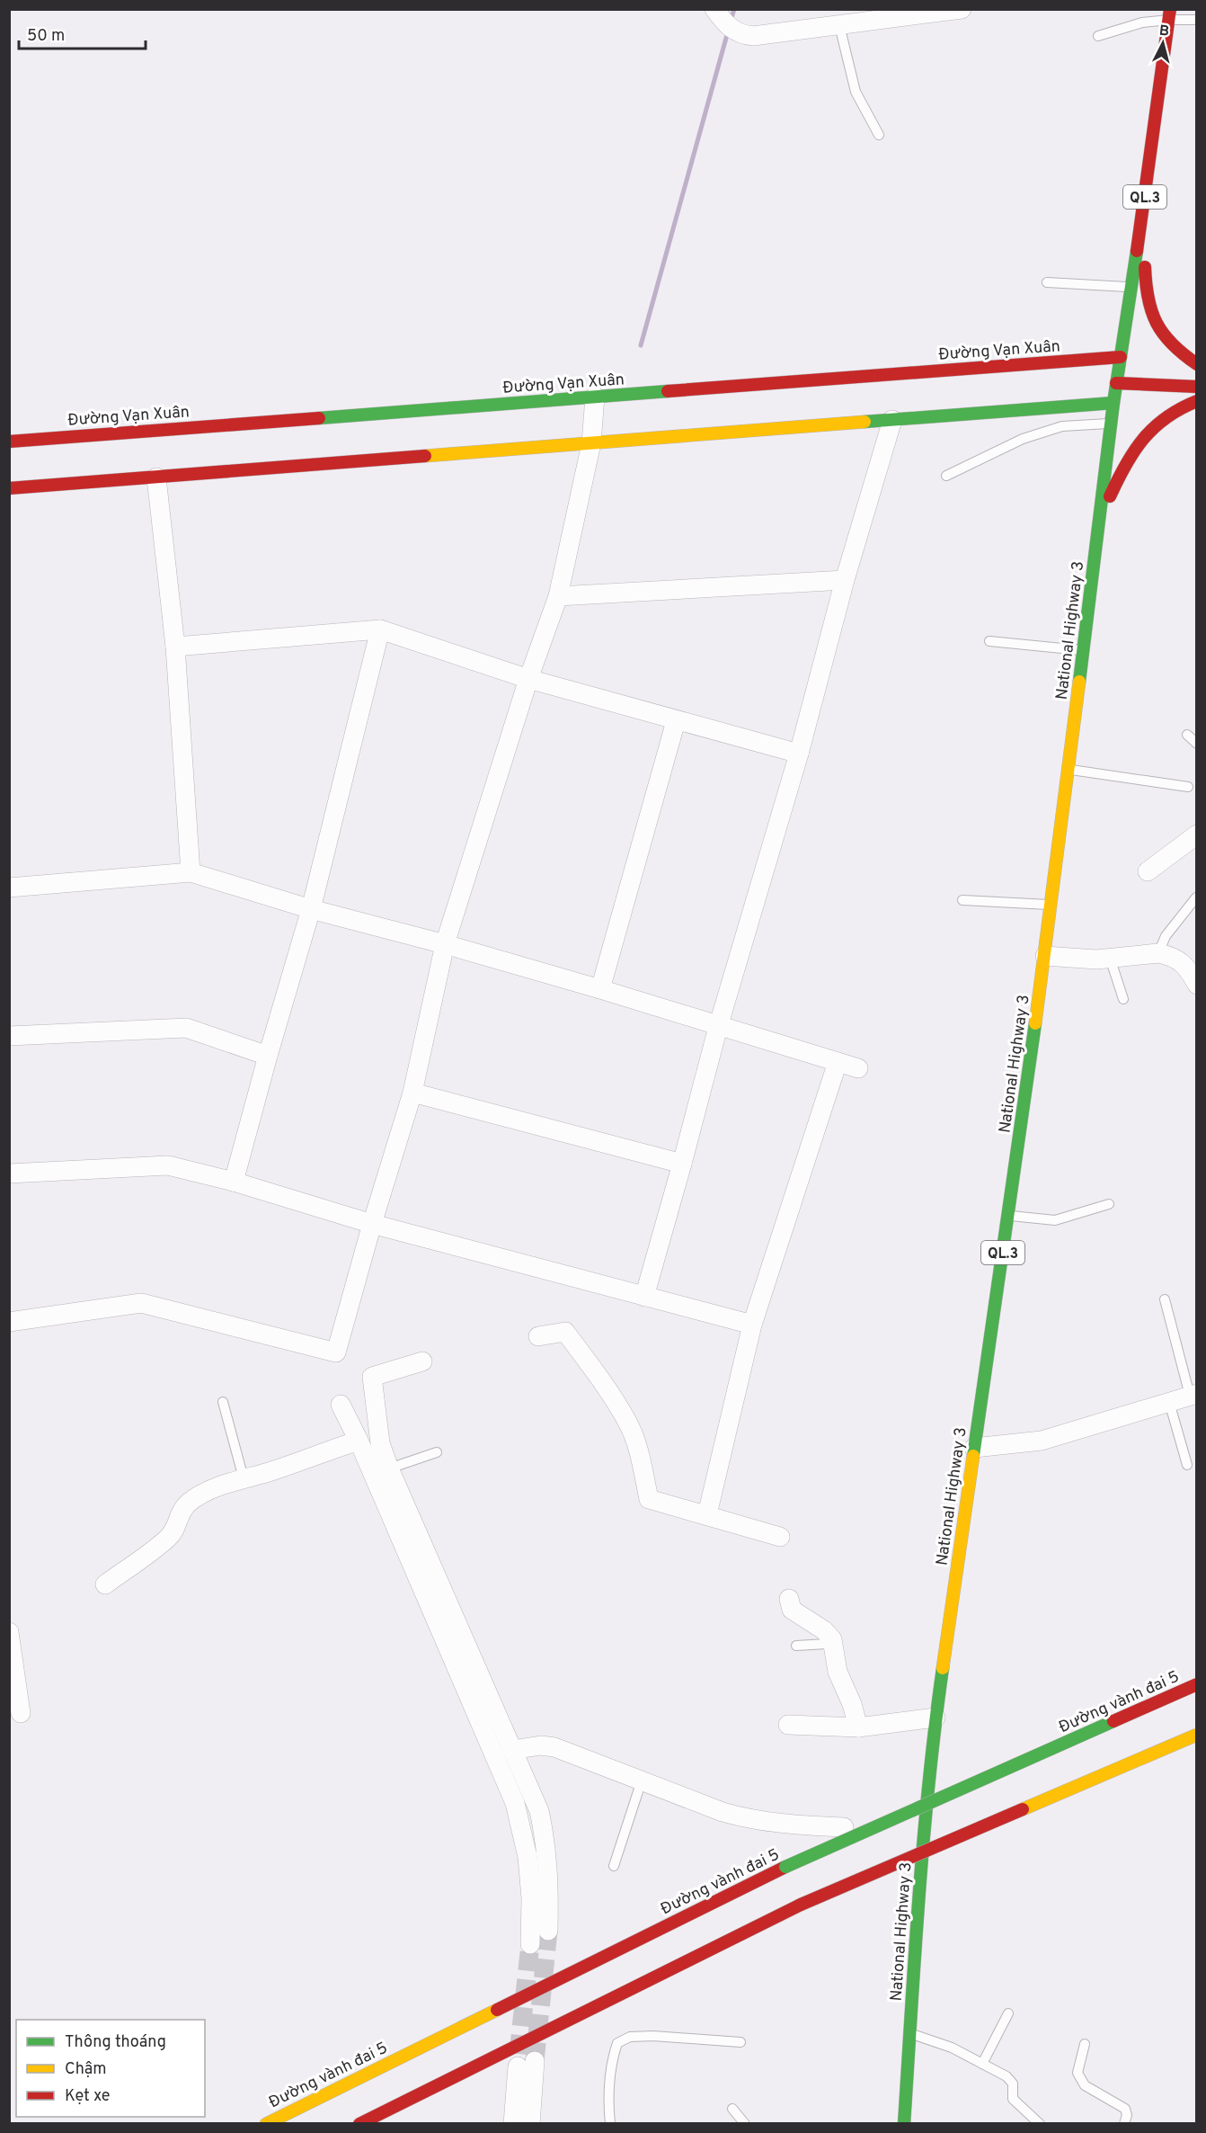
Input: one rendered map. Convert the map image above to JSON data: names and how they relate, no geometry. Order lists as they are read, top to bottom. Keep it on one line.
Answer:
{"streets":{"main road":["QL.3","Đường Vạn Xuân","National Highway 3","Đường vành đai 5"]},"crossings":[["Đường Vạn Xuân","National Highway 3"]],"legend":["Thông thoáng","Chậm","Kẹt xe"],"scale_bar":"50 m","north":"top"}
